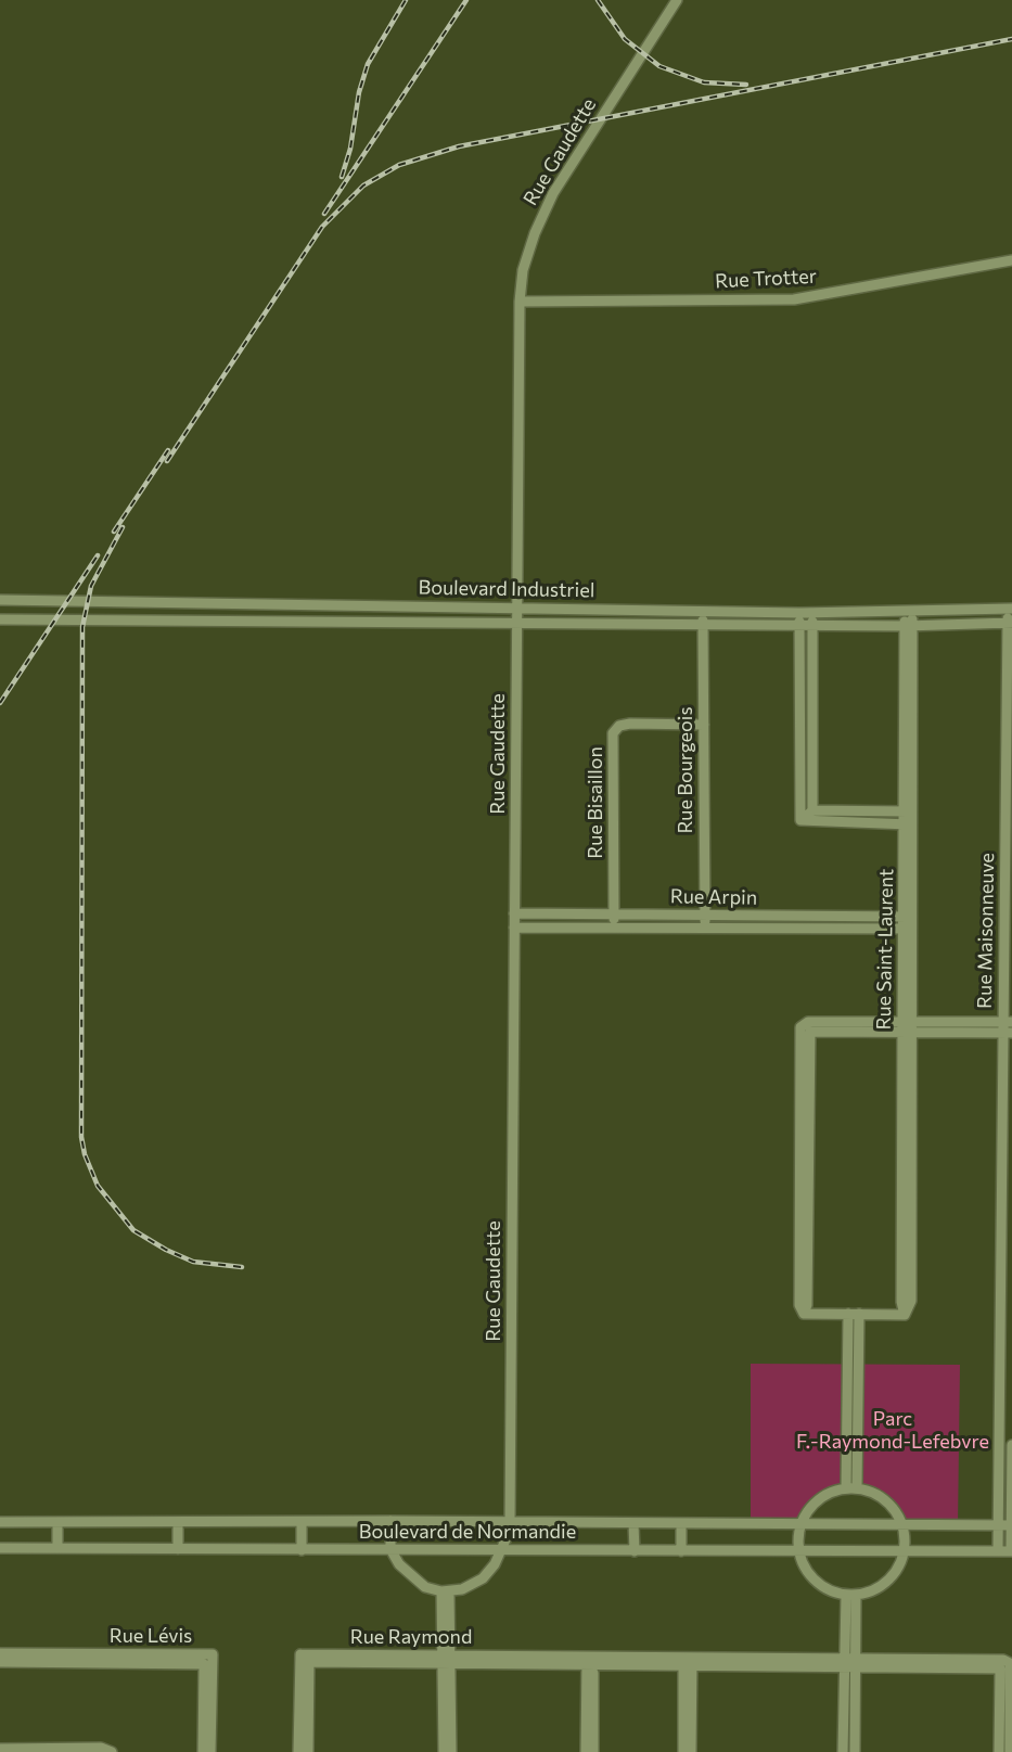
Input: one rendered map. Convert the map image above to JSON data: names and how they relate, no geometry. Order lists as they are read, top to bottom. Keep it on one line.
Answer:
{"streets":{"street":["Rue Gaudette","Rue Trotter","Boulevard Industriel","Rue Bourgeois","Rue Bisaillon","Rue Arpin","Rue Maisonneuve","Rue Saint-Laurent","Boulevard de Normandie","Rue Lévis","Rue Raymond"]},"crossings":[["Rue Gaudette","Rue Trotter"],["Rue Gaudette","Boulevard Industriel"],["Rue Gaudette","Rue Arpin"],["Rue Gaudette","Boulevard de Normandie"],["Boulevard Industriel","Rue Bourgeois"],["Boulevard Industriel","Rue Maisonneuve"],["Boulevard Industriel","Rue Saint-Laurent"],["Rue Bourgeois","Rue Bisaillon"],["Rue Bourgeois","Rue Arpin"],["Rue Bisaillon","Rue Arpin"],["Rue Arpin","Rue Saint-Laurent"],["Rue Maisonneuve","Boulevard de Normandie"]],"parks":["Parc F.-Raymond-Lefebvre"]}
